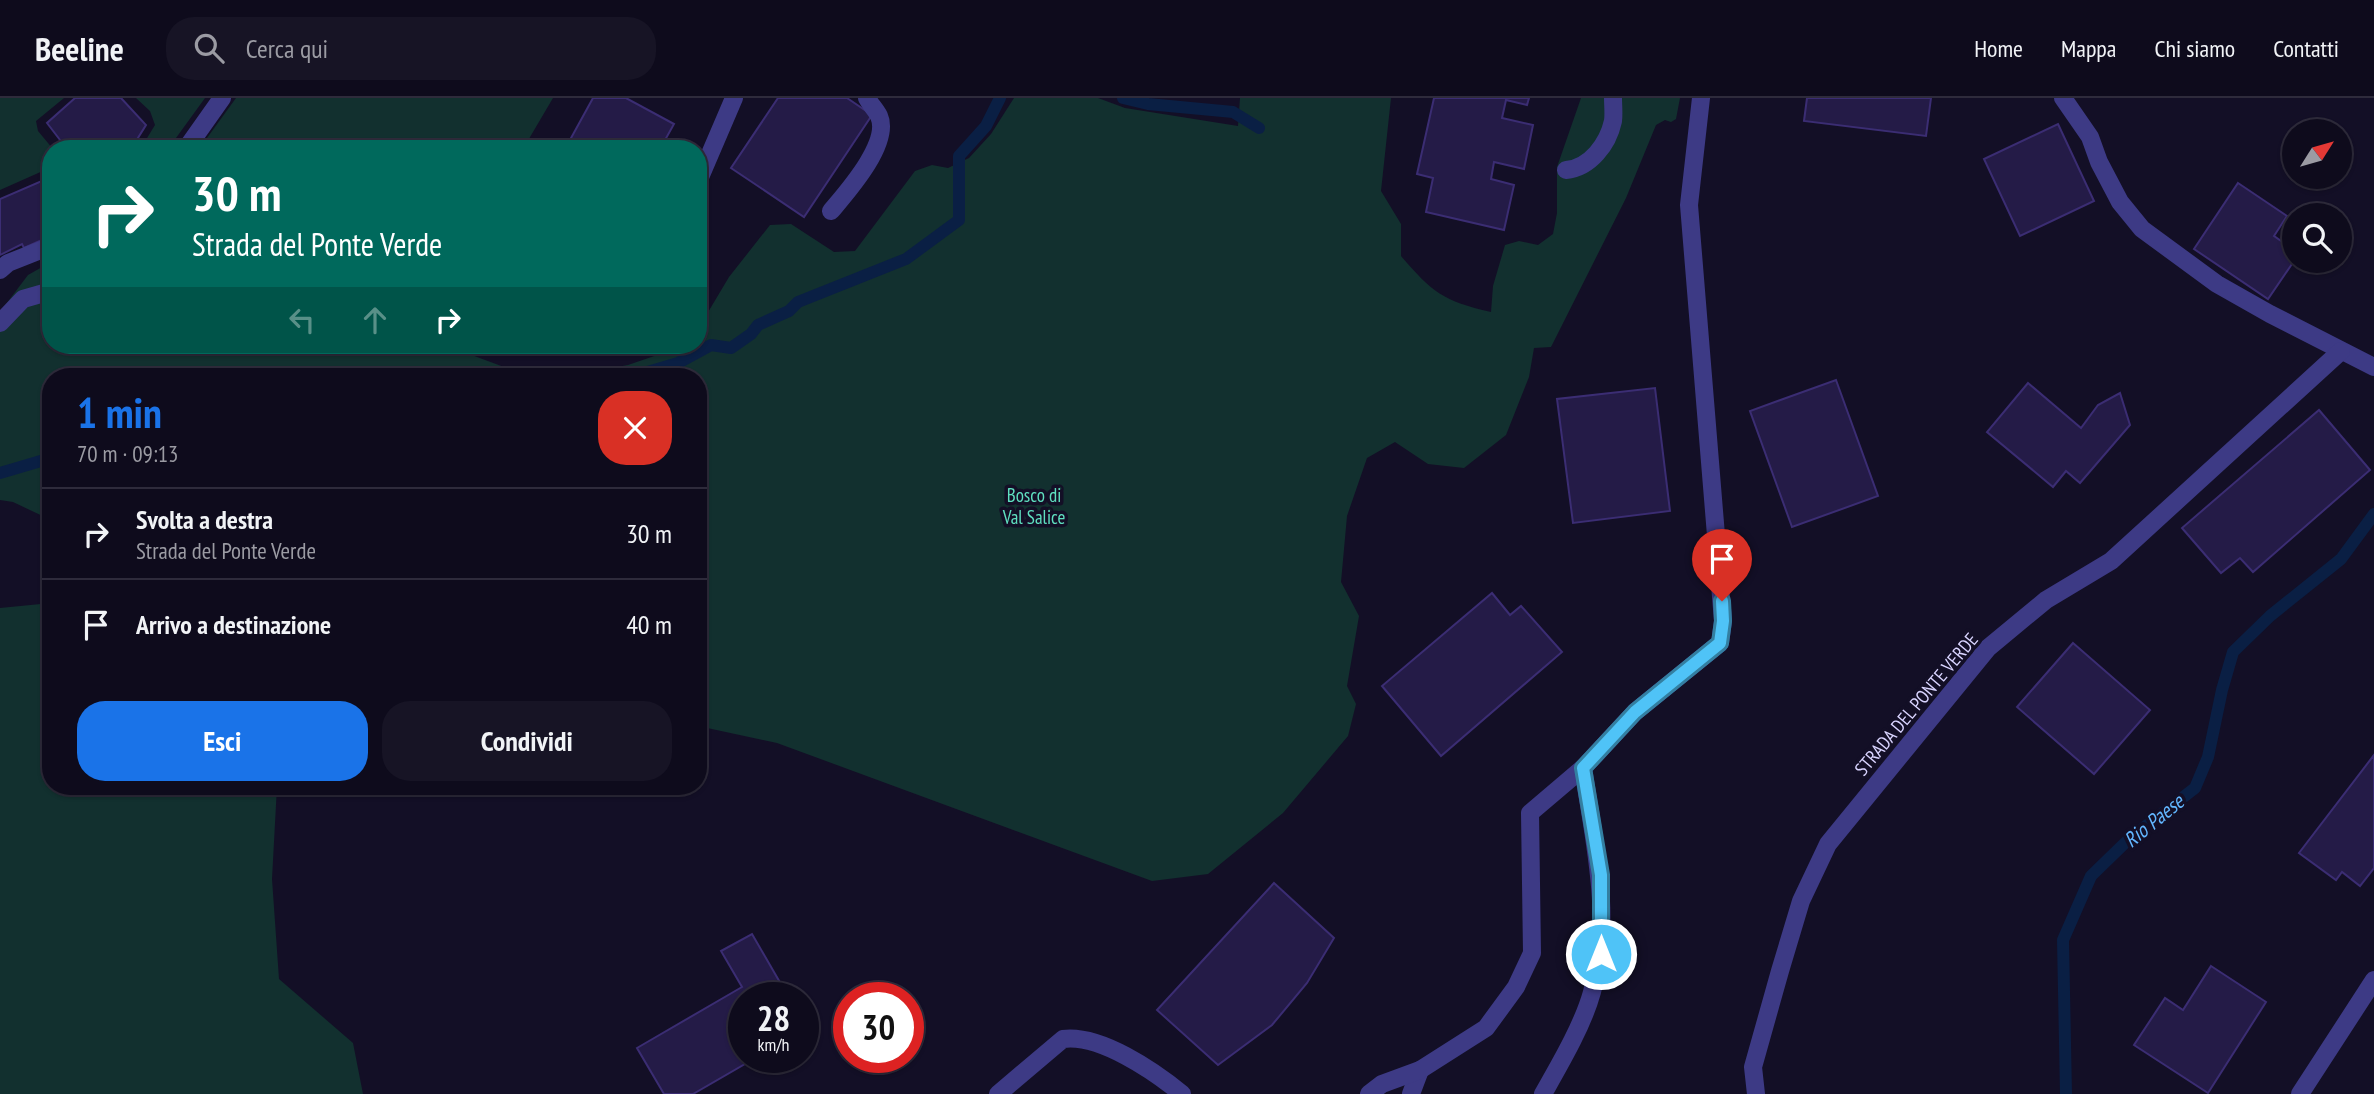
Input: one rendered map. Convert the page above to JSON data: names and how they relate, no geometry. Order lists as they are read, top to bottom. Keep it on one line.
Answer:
{"streets":{"street":["STRADA DEL PONTE VERDE"]},"water":["Rio Paese"],"parks":["Bosco di Val Salice"],"north":"top right","page":{"header":"Beeline","search":"Cerca qui","nav":["Home","Mappa","Chi siamo","Contatti"],"turn":["30 m","Strada del Ponte Verde"],"heading":["1 min","70 m · 09:13"],"list":[{"name":"Svolta a destra","note":"Strada del Ponte Verde","value":"30 m"},{"name":"Arrivo a destinazione","value":"40 m"}],"buttons":["Esci","Condividi"],"speed":"28 km/h","limit":"30"}}
